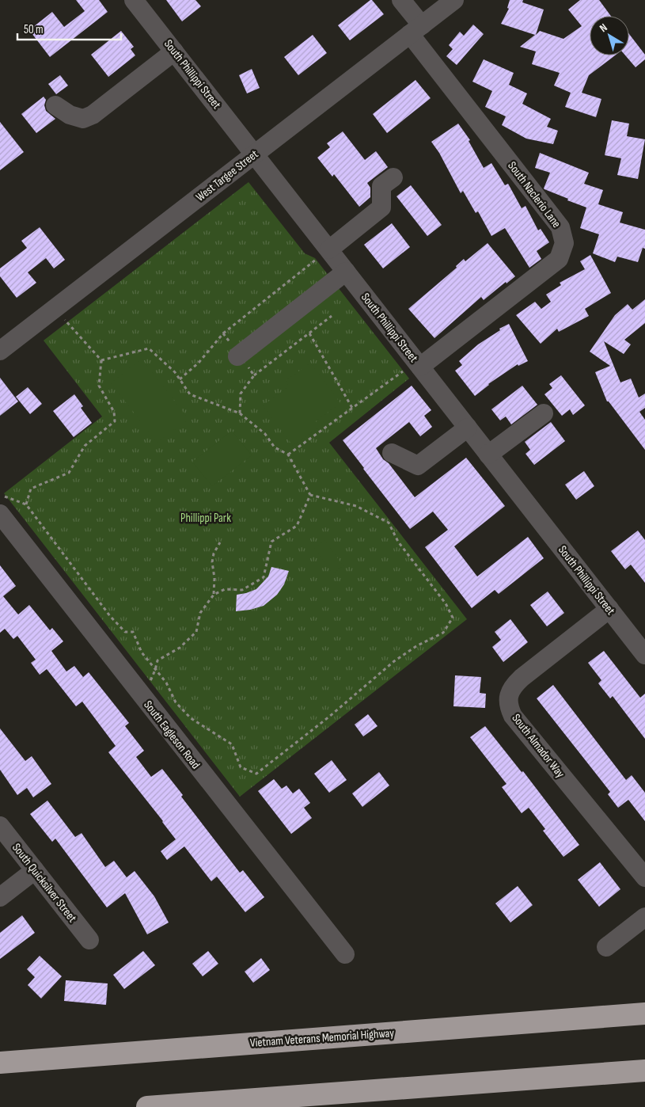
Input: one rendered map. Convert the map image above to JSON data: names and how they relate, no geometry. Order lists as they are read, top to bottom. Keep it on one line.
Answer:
{"streets":{"highway":["Vietnam Veterans Memorial Highway"],"street":["South Phillippi Street","West Targee Street","South Naclerio Lane","South Eagleson Road","South Almador Way","South Quicksilver Street"]},"crossings":[["South Phillippi Street","West Targee Street"],["South Phillippi Street","South Naclerio Lane"],["South Phillippi Street","South Almador Way"],["West Targee Street","South Naclerio Lane"]],"parks":["Phillippi Park"],"scale_bar":"50 m","north":"top left"}
